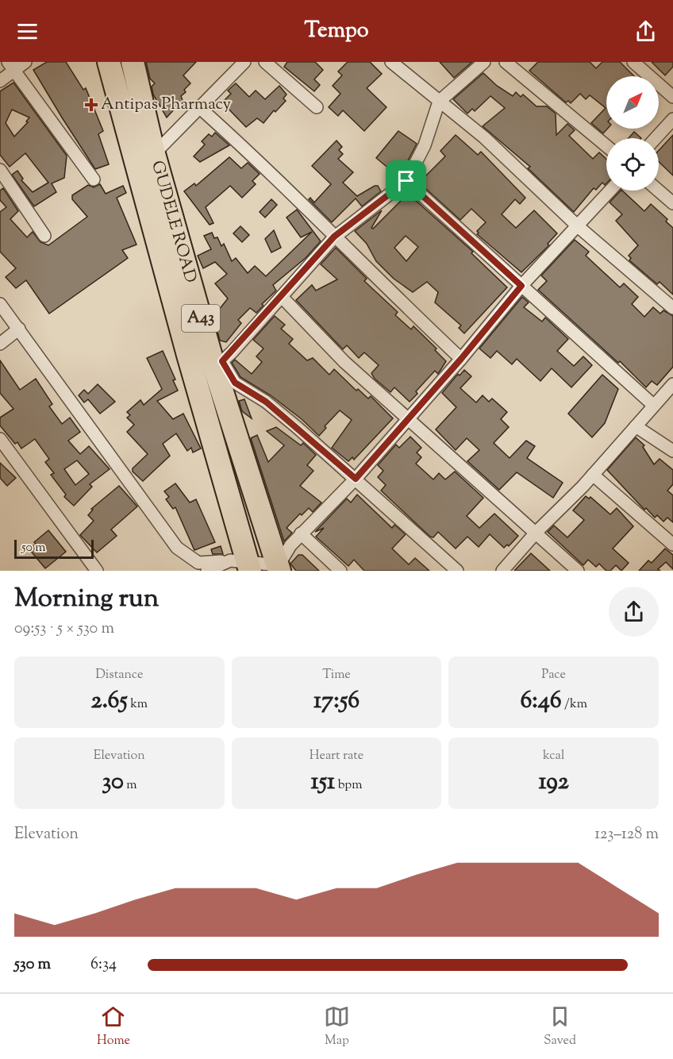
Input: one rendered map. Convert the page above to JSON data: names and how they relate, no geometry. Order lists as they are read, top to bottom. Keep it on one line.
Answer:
{"streets":{"highway":["GUDELE ROAD","A43"]},"places":{"health":["Antipas Pharmacy"]},"scale_bar":"50 m","north":"top right","page":{"header":"Tempo","scale":"50 m","heading":["Morning run","09:53 · 5 × 530 m"],"stats":[["Distance","2.65 km"],["Time","17:56"],["Pace","6:46 /km"],["Elevation","30 m"],["Heart rate","151 bpm"],["kcal","192"]],"chart":["Elevation","123–128 m"],"list":[{"name":"530 m","note":"6:34"}],"tabs":["Home","Map","Saved"]}}
